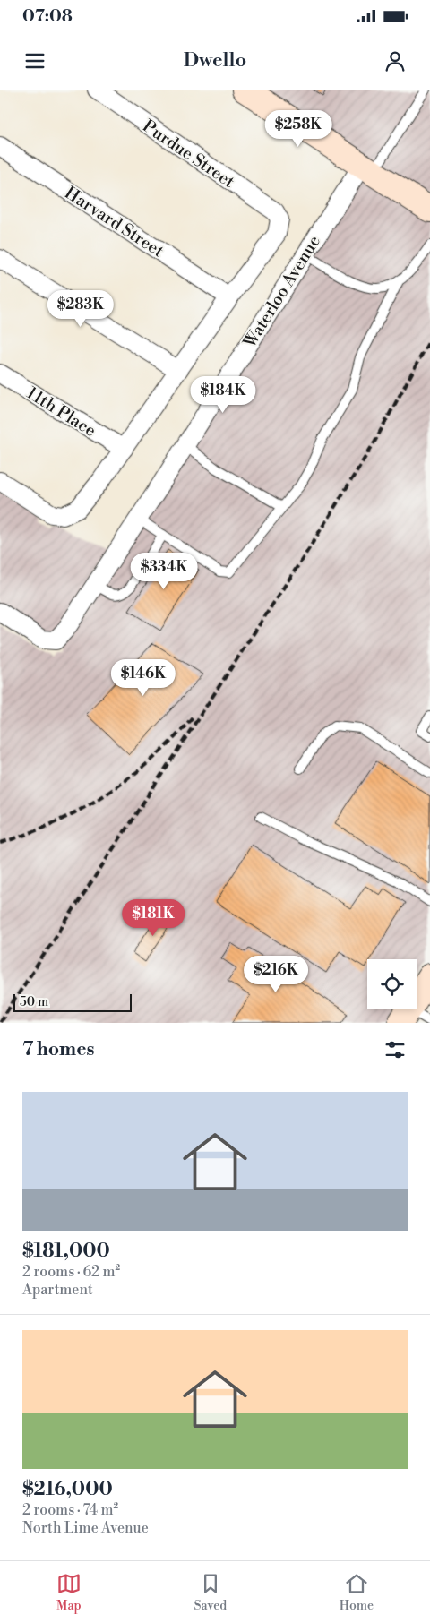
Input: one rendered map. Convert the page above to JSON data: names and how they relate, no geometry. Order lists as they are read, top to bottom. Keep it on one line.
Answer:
{"streets":{"street":["Purdue Street","Harvard Street","Waterloo Avenue","11th Place"]},"crossings":[["Purdue Street","Harvard Street"]],"scale_bar":"50 m","page":{"status":"07:08","header":"Dwello","price":["$258K","$283K","$184K","$334K","$146K","$181K","$216K"],"scale":"50 m","heading":"7 homes","list":[{"name":"$181,000","note":"2 rooms · 62 m² · Apartment"},{"name":"$216,000","note":"2 rooms · 74 m² · North Lime Avenue"}],"tabs":["Map","Saved","Home"]}}
